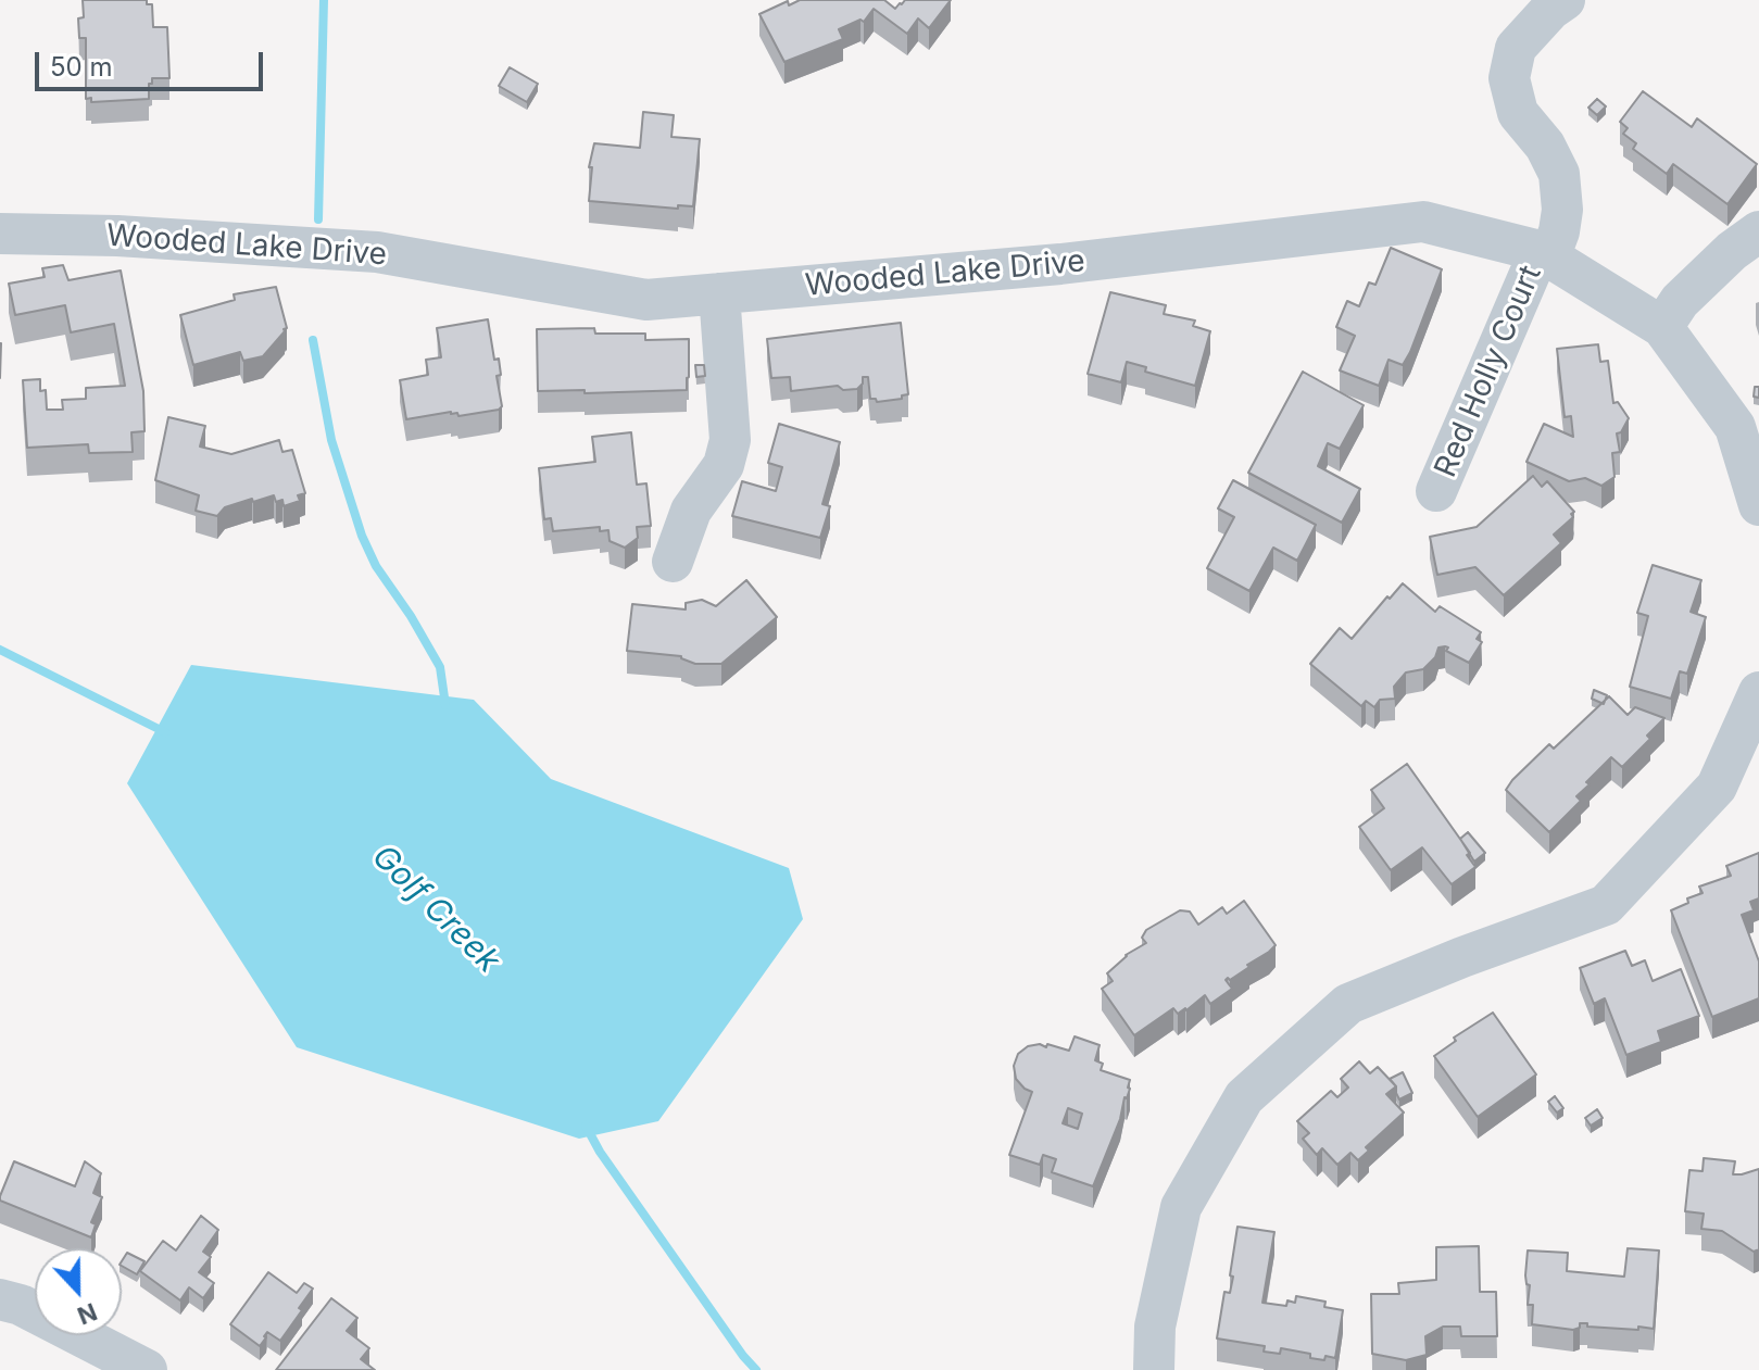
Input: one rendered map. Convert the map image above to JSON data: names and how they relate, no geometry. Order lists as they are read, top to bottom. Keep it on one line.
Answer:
{"streets":{"street":["Wooded Lake Drive","Red Holly Court"]},"crossings":[["Wooded Lake Drive","Red Holly Court"]],"water":["Golf Creek"],"scale_bar":"50 m","north":"bottom"}
